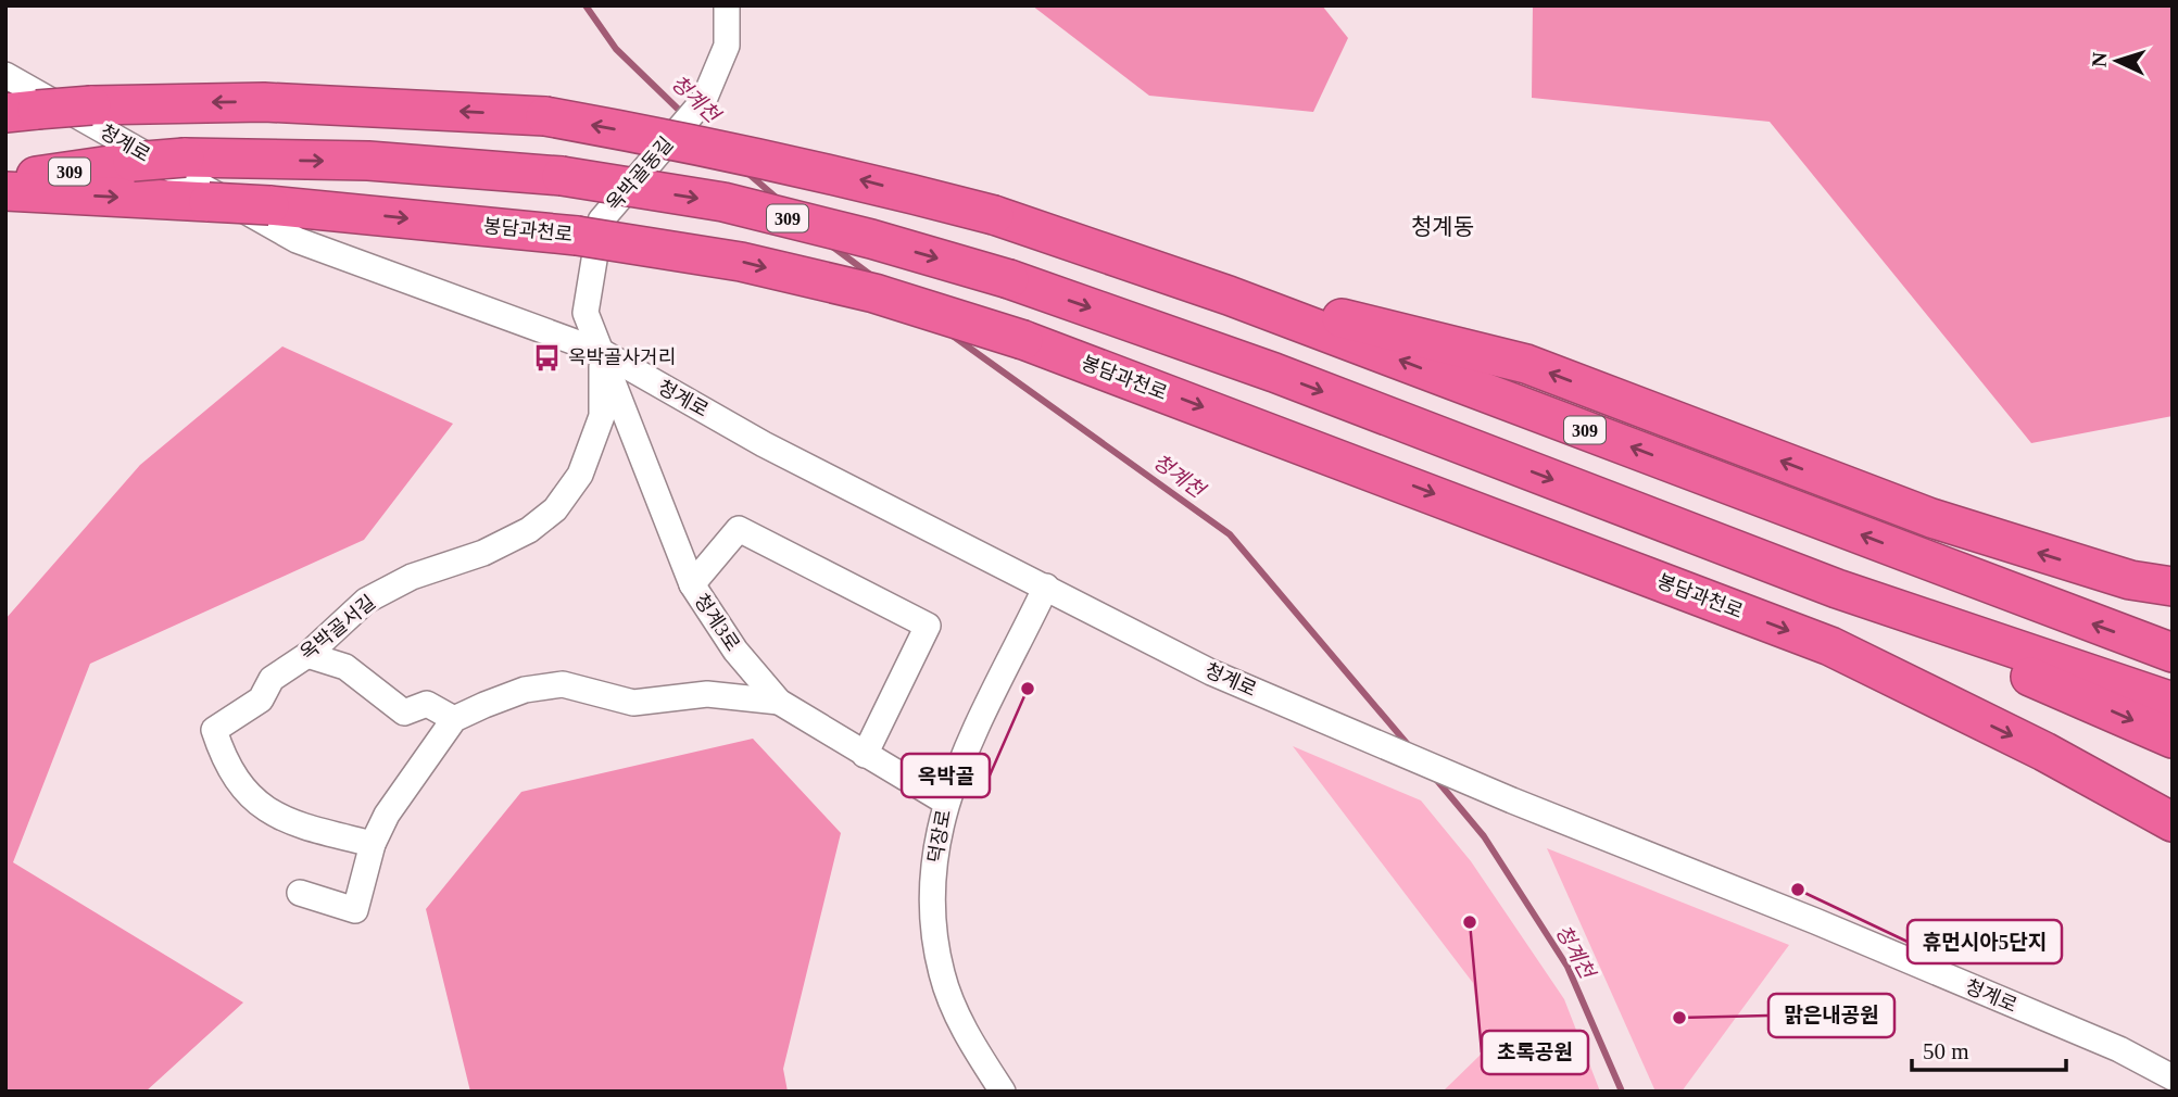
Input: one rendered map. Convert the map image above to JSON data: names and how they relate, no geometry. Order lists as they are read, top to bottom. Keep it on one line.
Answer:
{"streets":{"highway":["309","봉담과천로"],"street":["청계로","옥박골동길","청계3로","옥박골서길","덕장로"]},"crossings":[["청계로","옥박골동길"],["청계로","청계3로"],["청계로","옥박골서길"],["청계로","덕장로"],["옥박골동길","봉담과천로"],["옥박골동길","청계3로"],["옥박골동길","옥박골서길"],["청계3로","옥박골서길"],["청계3로","덕장로"]],"districts":["청계동"],"water":["청계천"],"places":{"bus stop":["옥박골사거리"],"other":["옥박골","휴먼시아5단지","초록공원","맑은내공원"]},"scale_bar":"50 m","north":"left"}
